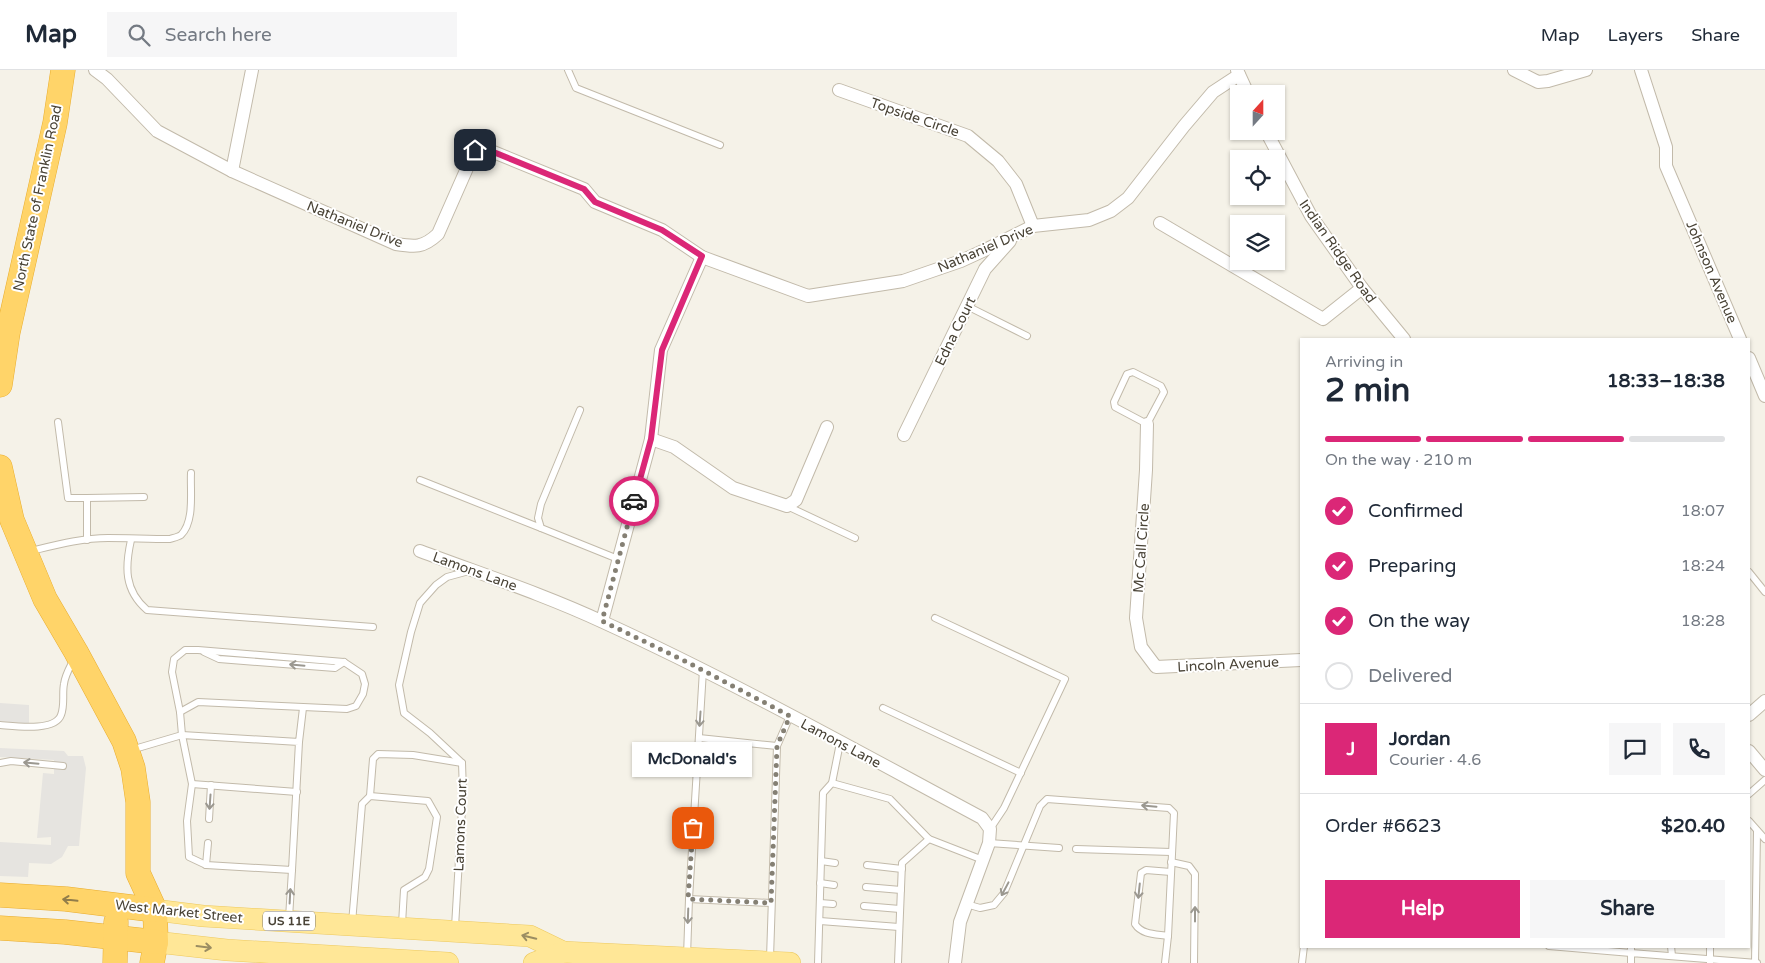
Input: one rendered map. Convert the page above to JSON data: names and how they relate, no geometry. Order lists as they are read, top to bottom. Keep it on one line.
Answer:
{"streets":{"highway":["North State of Franklin Road","West Market Street","US 11E"],"street":["Topside Circle","Nathaniel Drive","Indian Ridge Road","Johnson Avenue","Edna Court","Mc Call Circle","Lamons Lane","Lincoln Avenue"],"lane":["Lamons Court"]},"crossings":[["Topside Circle","Nathaniel Drive"],["Nathaniel Drive","Edna Court"],["Mc Call Circle","Lincoln Avenue"],["Lamons Lane","Lamons Court"],["Lamons Court","West Market Street"]],"places":["McDonald's"],"north":"top","page":{"header":"Map","search":"Search here","nav":["Map","Layers","Share"],"heading":["2 min","Arriving in","18:33–18:38"],"panel":["Jordan","Courier · 4.6","Order #6623","$20.40"],"bar":"On the way · 210 m","list":[["Confirmed","18:07"],["Preparing","18:24"],["On the way","18:28"],"Delivered"],"round":"J","bubble":"McDonald's","buttons":["Help","Share"]}}
